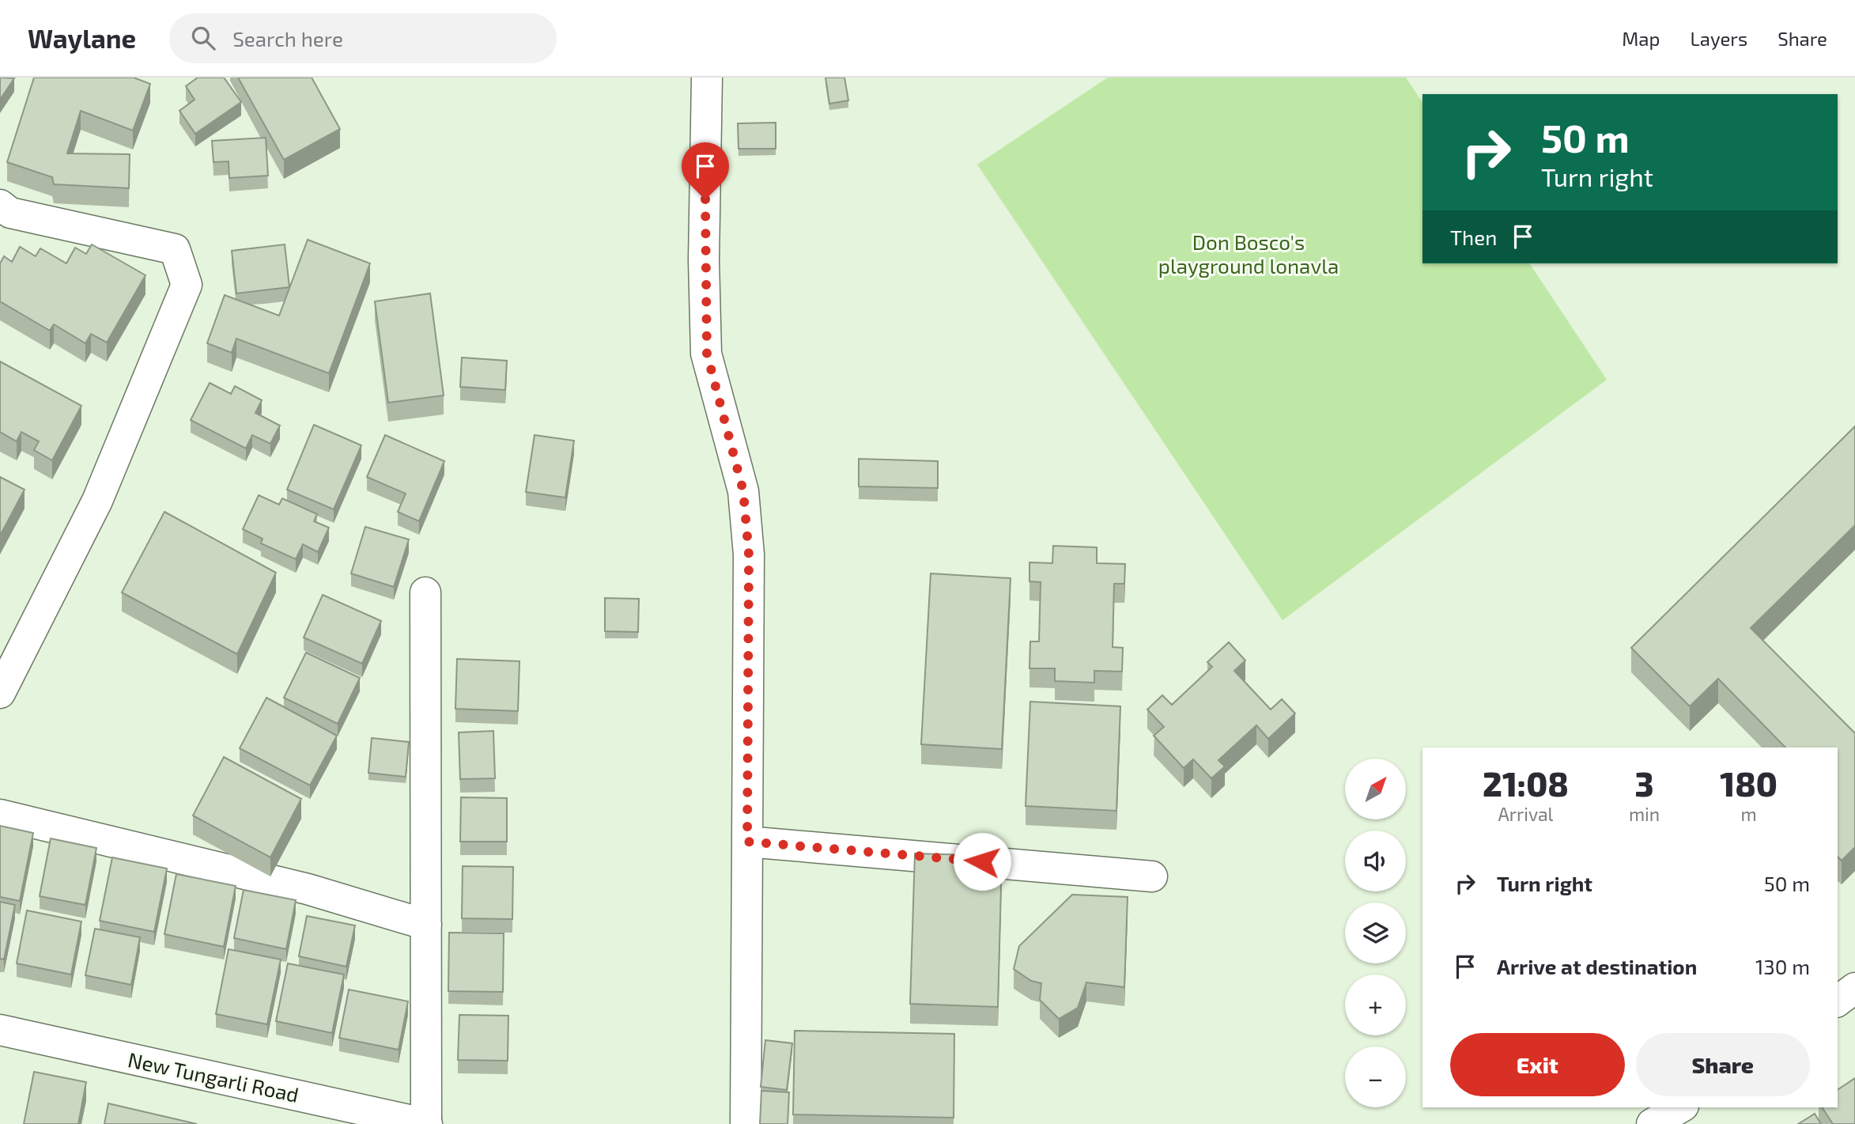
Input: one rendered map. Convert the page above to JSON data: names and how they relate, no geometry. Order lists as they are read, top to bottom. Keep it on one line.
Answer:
{"streets":{"street":["New Tungarli Road"]},"parks":["Don Bosco's playground lonavla"],"north":"top right","page":{"header":"Waylane","search":"Search here","nav":["Map","Layers","Share"],"turn":["50 m","Turn right"],"then":"Then","eta":["21:08","Arrival","3","min","180","m"],"map_buttons":["+","−"],"list":[{"name":"Turn right","value":"50 m"},{"name":"Arrive at destination","value":"130 m"}],"buttons":["Exit","Share"]}}
